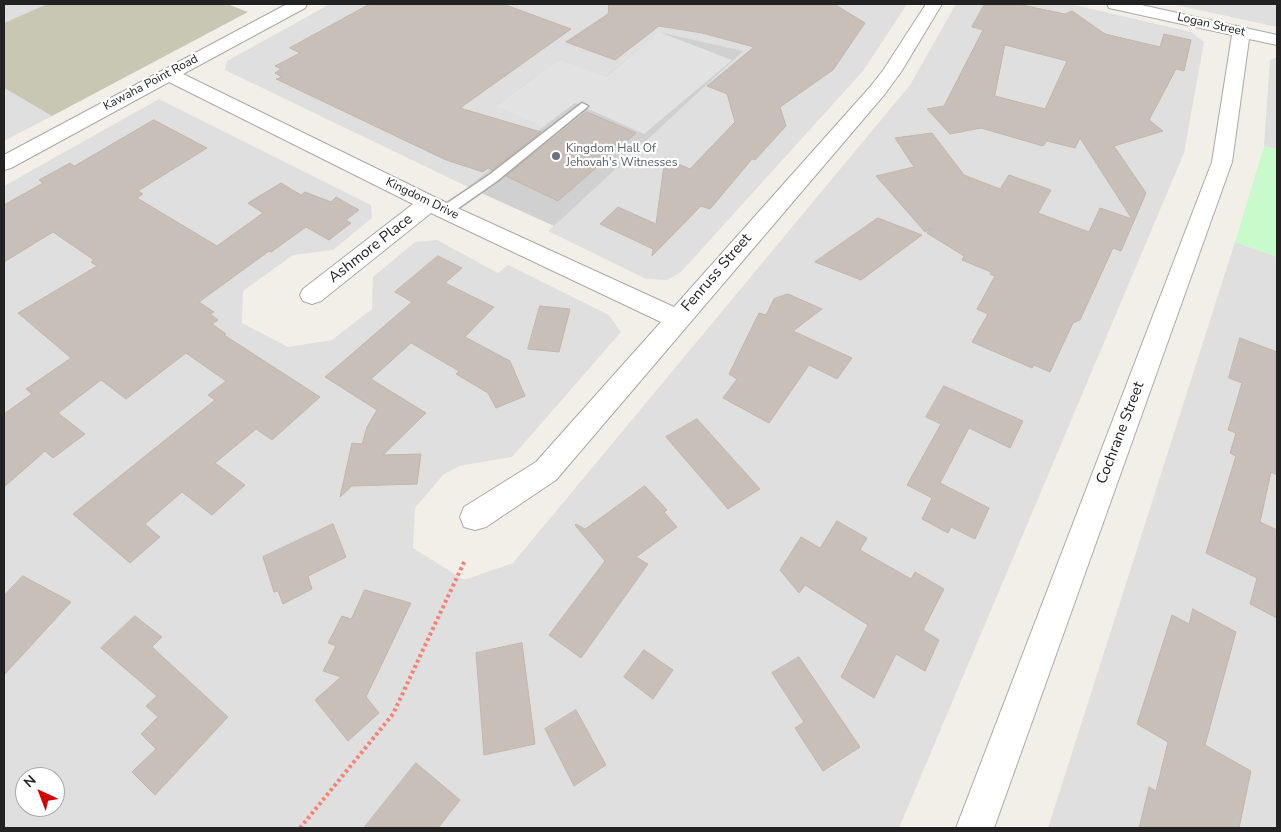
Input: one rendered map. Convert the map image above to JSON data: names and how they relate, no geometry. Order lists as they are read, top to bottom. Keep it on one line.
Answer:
{"streets":{"street":["Logan Street","Kawaha Point Road","Kingdom Drive","Ashmore Place","Fenruss Street","Cochrane Street"]},"crossings":[["Logan Street","Cochrane Street"],["Kawaha Point Road","Kingdom Drive"],["Kingdom Drive","Ashmore Place"],["Kingdom Drive","Fenruss Street"]],"places":["Kingdom Hall Of Jehovah's Witnesses"],"north":"top left"}
